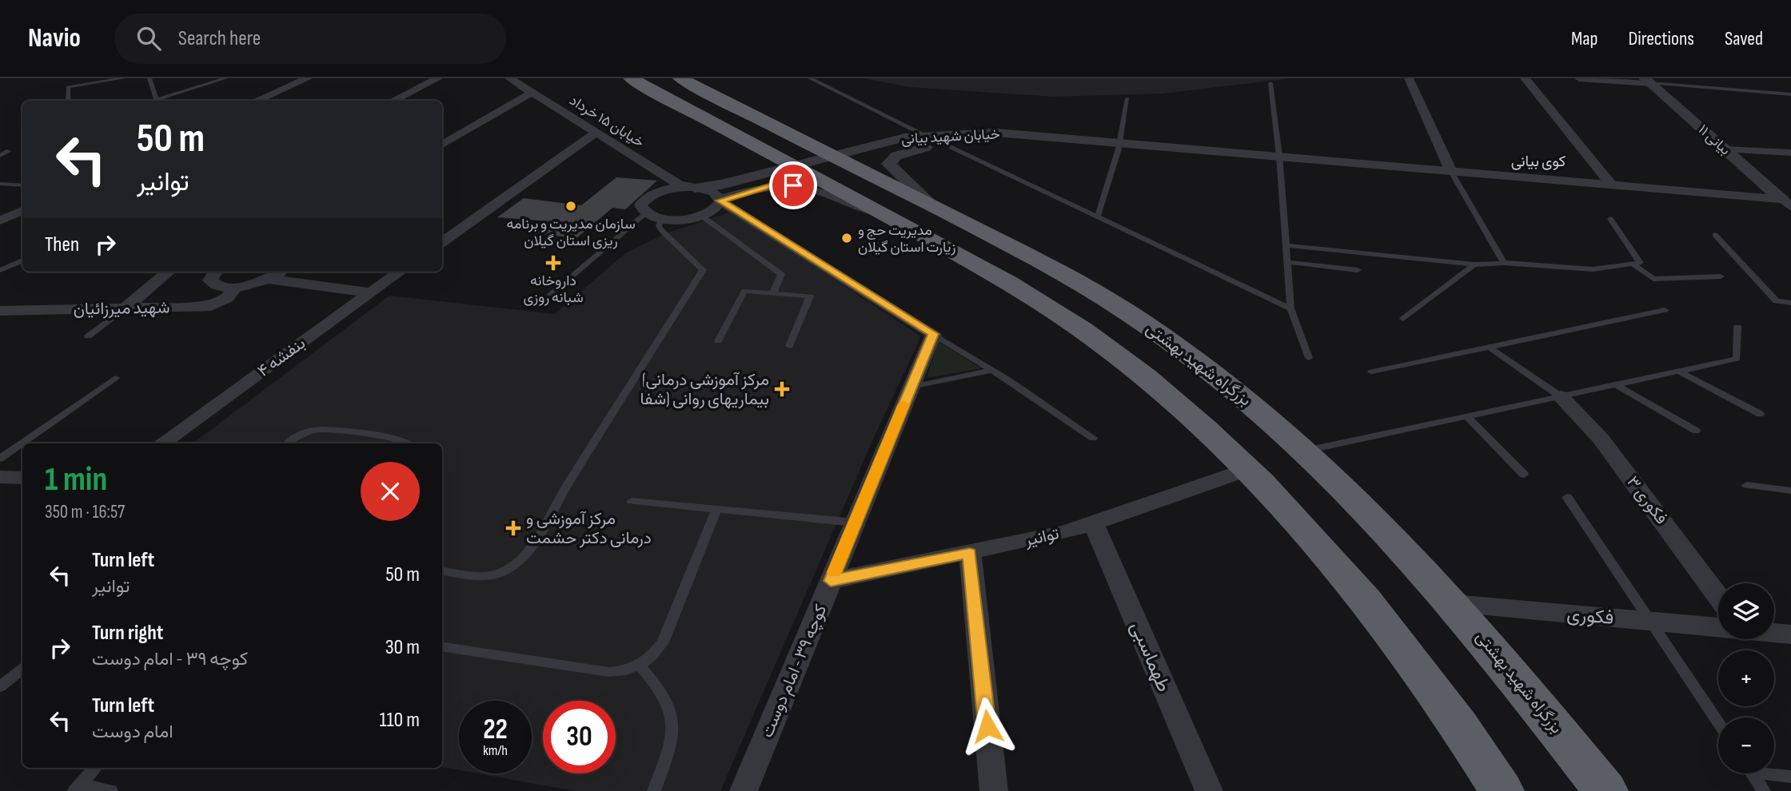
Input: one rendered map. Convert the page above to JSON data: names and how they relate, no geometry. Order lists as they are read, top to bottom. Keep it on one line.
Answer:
{"streets":{"highway":["بزرگراه شهید بهشتی"],"street":["خیابان ۱۵ خرداد","خیابان شهید بیانی","بیانی ۱۱","شهید میرزائیان","بنفشه ۴","فکوری ۳","توانیر","فکوری","طهماسبی","کوچه ۳۹ - امام دوست"]},"crossings":[["خیابان ۱۵ خرداد","خیابان شهید بیانی"],["خیابان ۱۵ خرداد","کوچه ۳۹ - امام دوست"],["خیابان شهید بیانی","بزرگراه شهید بهشتی"],["بزرگراه شهید بهشتی","فکوری"],["توانیر","طهماسبی"],["توانیر","کوچه ۳۹ - امام دوست"]],"districts":["کوی بیانی"],"places":{"other":["سازمان مدیریت و برنامه ریزی استان گیلان","مدیریت حج و زیارت استان گیلان"],"health":["داروخانه شبانه روزی","(مرکز آموزشی درمانی بیماریهای روانی (شفا","مرکز آموزشی و ‌درمانی دکتر حشمت"]},"page":{"header":"Navio","search":"Search here","nav":["Map","Directions","Saved"],"turn":["50 m","توانیر"],"then":"Then","heading":["1 min","350 m · 16:57"],"list":[{"name":"Turn left","note":"توانیر","value":"50 m"},{"name":"Turn right","note":"کوچه ۳۹ - امام دوست","value":"30 m"},{"name":"Turn left","note":"امام دوست","value":"110 m"}],"map_buttons":["+","−"],"speed":"22 km/h","limit":"30"}}
